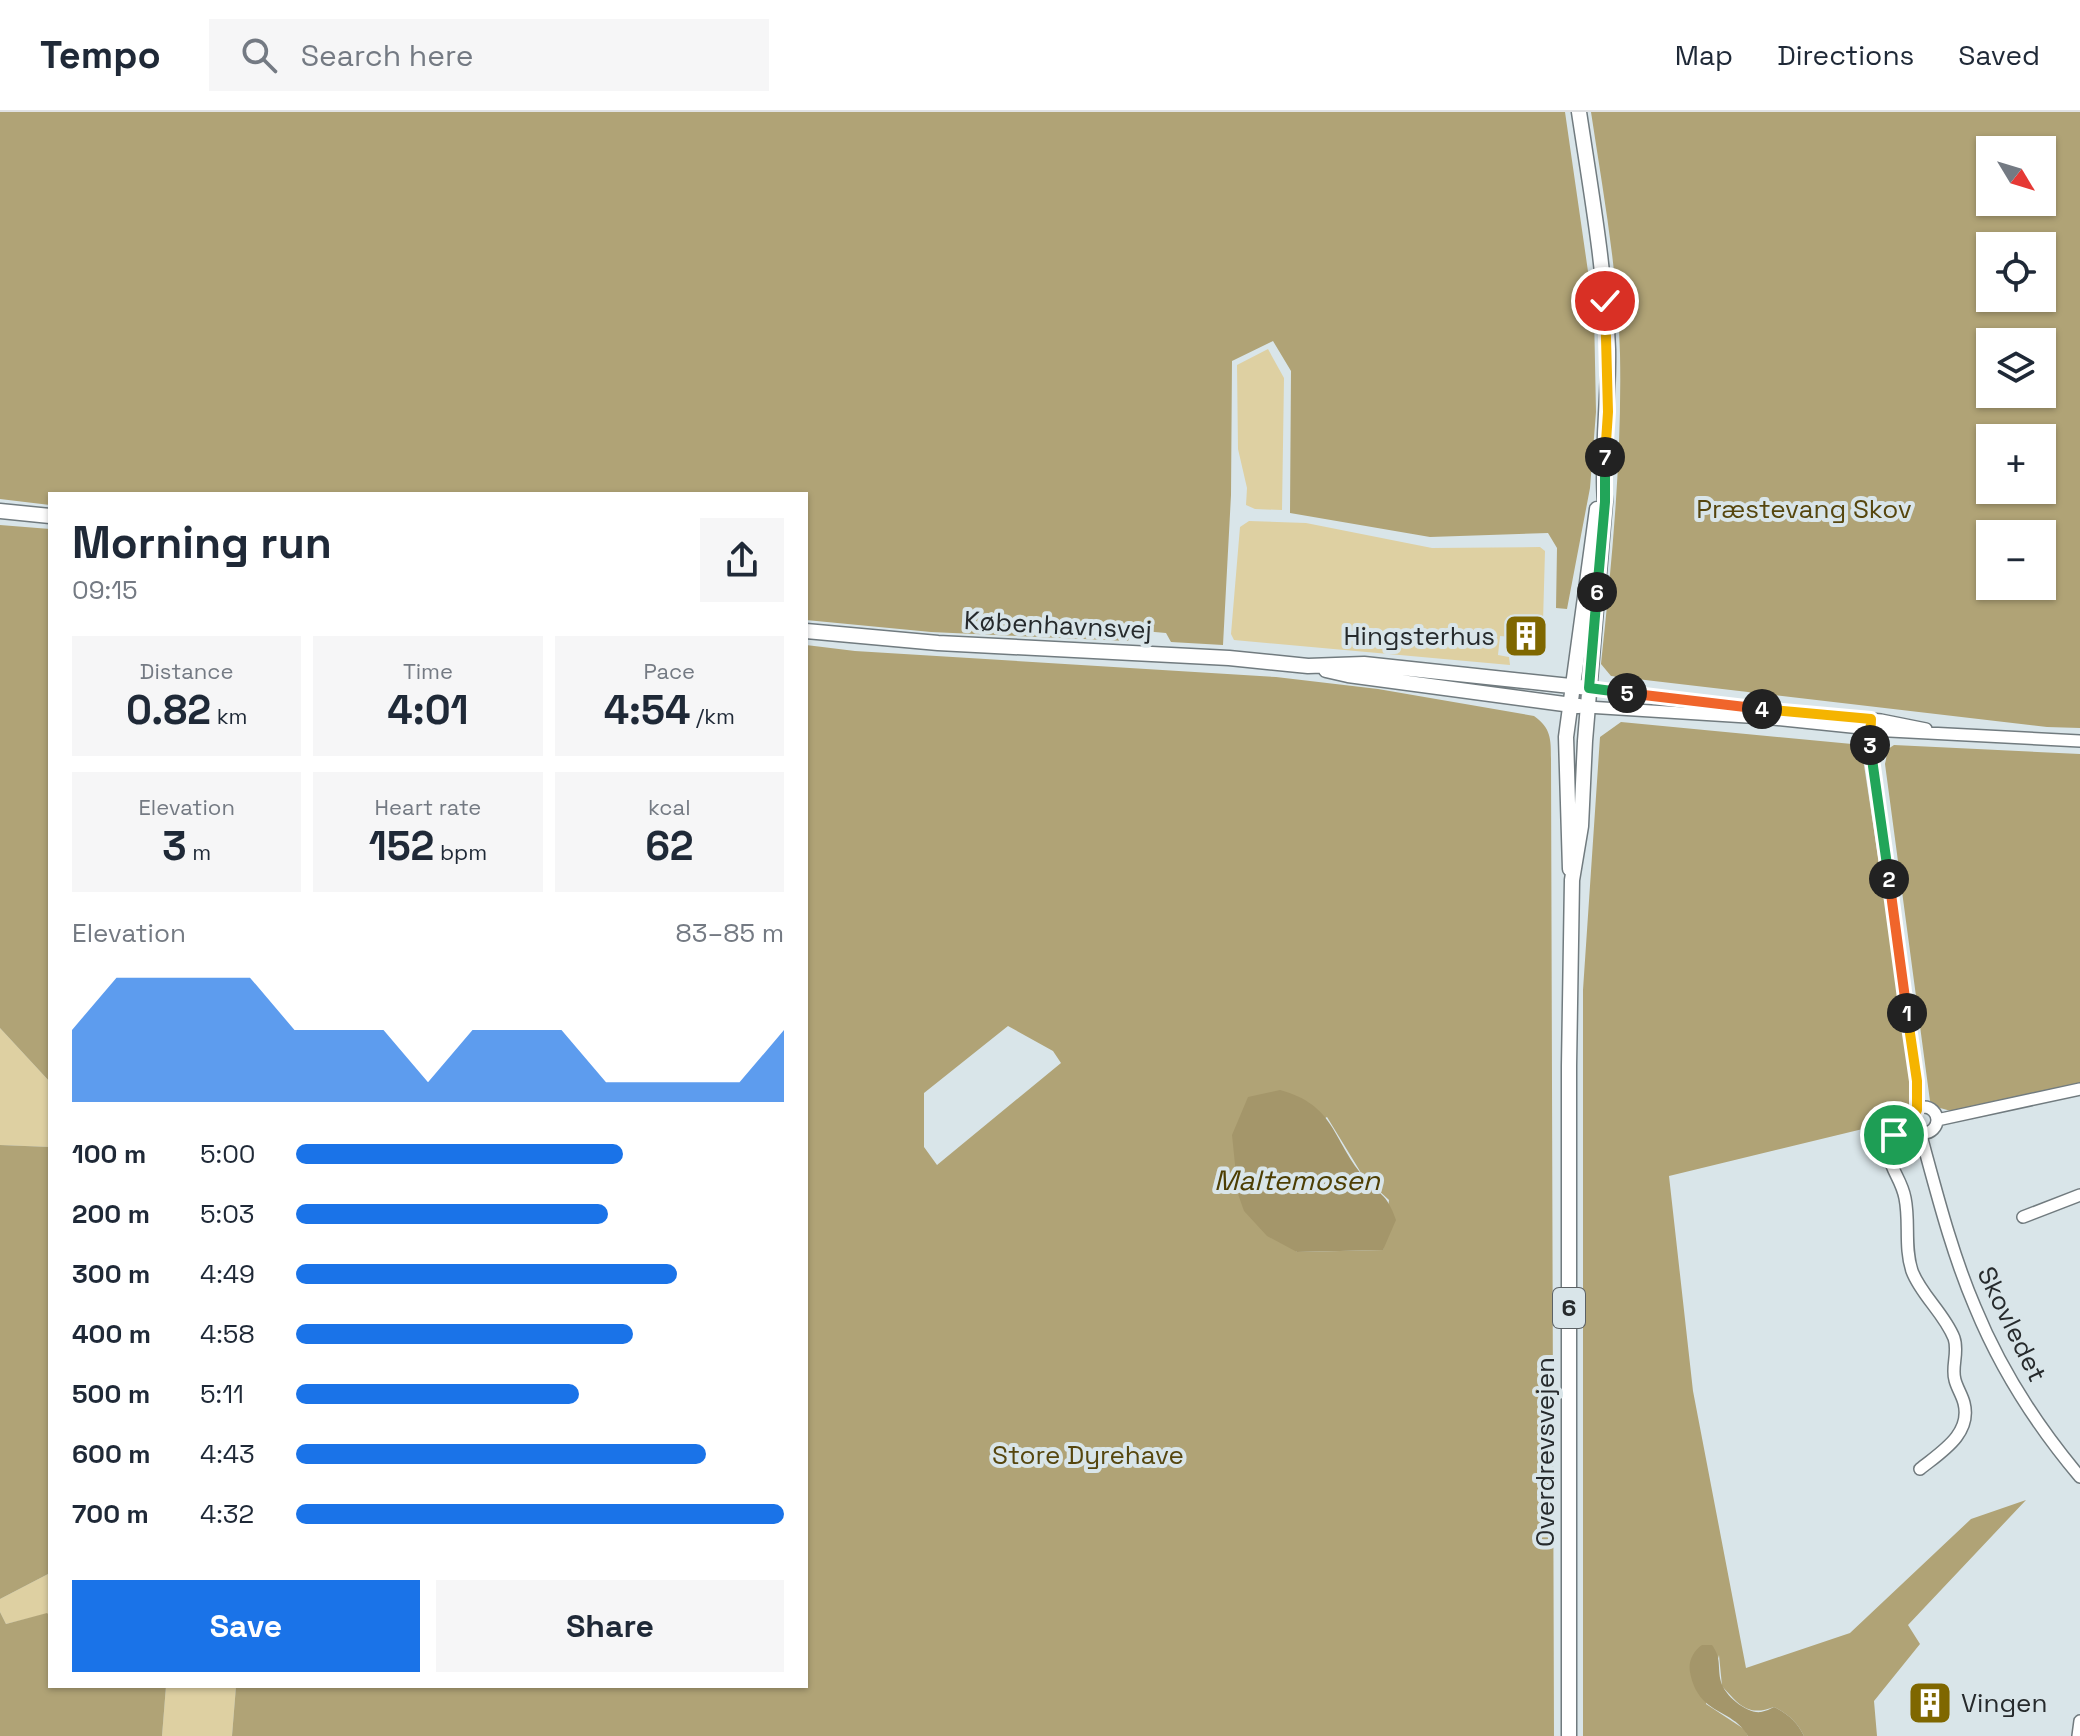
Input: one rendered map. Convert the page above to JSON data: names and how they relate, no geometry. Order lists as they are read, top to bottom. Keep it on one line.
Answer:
{"streets":{"main road":["Københavnsvej","6","Overdrevsvejen"],"street":["Skovledet"]},"crossings":[["Københavnsvej","Overdrevsvejen"]],"water":["Maltemosen"],"parks":["Præstevang Skov","Store Dyrehave"],"places":{"building":["Hingsterhus","Vingen"]},"north":"bottom right","page":{"header":"Tempo","search":"Search here","nav":["Map","Directions","Saved"],"map_buttons":["+","−"],"pins":["7","6","5","4","3","2","1"],"heading":["Morning run","09:15"],"stats":[["Distance","0.82 km"],["Time","4:01"],["Pace","4:54 /km"],["Elevation","3 m"],["Heart rate","152 bpm"],["kcal","62"]],"chart":["Elevation","83–85 m"],"list":[{"name":"100 m","note":"5:00"},{"name":"200 m","note":"5:03"},{"name":"300 m","note":"4:49"},{"name":"400 m","note":"4:58"},{"name":"500 m","note":"5:11"},{"name":"600 m","note":"4:43"},{"name":"700 m","note":"4:32"}],"buttons":["Save","Share"]}}
